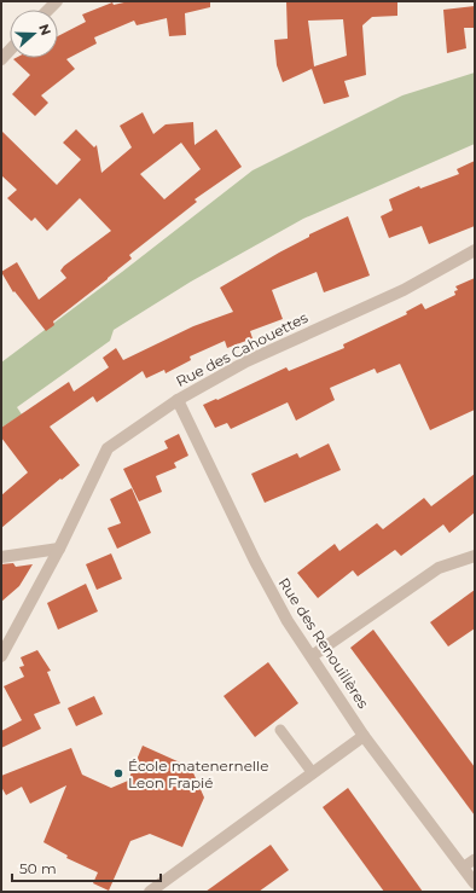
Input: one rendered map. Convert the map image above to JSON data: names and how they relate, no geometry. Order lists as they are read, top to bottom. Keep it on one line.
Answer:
{"streets":{"street":["Rue des Cahouettes","Rue des Renouillères"]},"crossings":[["Rue des Cahouettes","Rue des Renouillères"]],"places":["École matenernelle Leon Frapié"],"scale_bar":"50 m","north":"right"}
